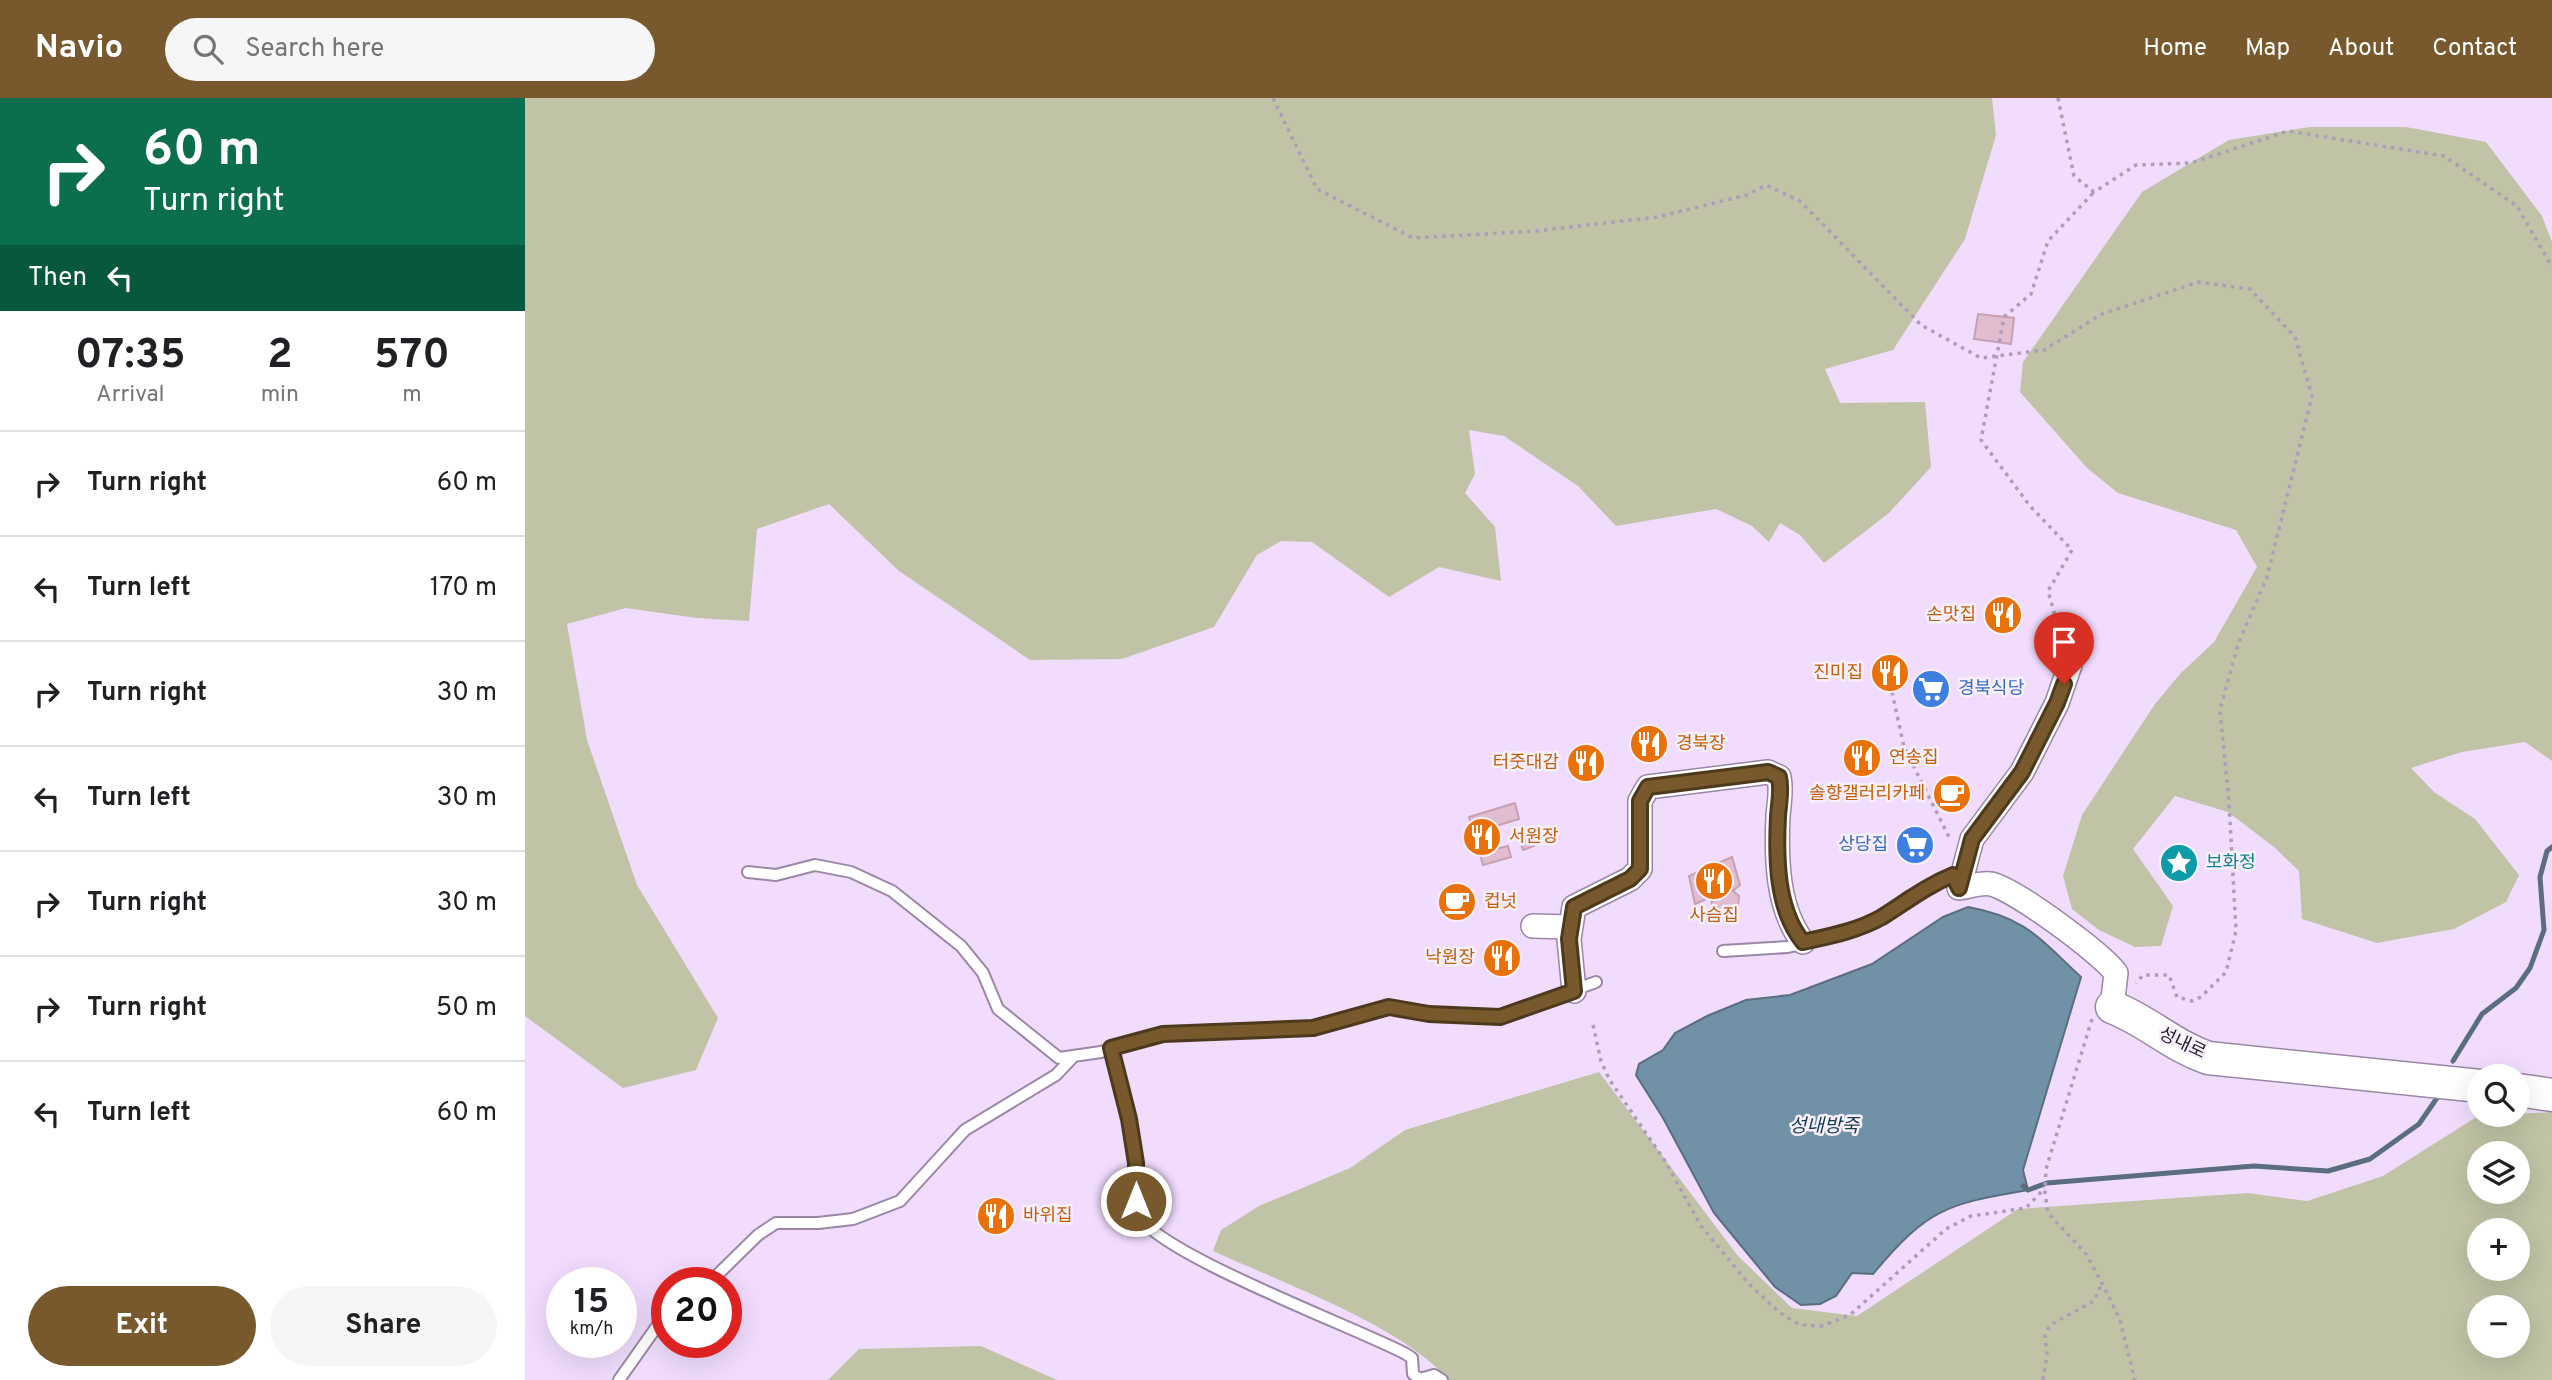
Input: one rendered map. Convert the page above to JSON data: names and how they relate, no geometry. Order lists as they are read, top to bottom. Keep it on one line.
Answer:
{"streets":{"street":["성내로"]},"water":["성내방죽"],"places":{"restaurant":["손맛집","진미집","경북장","연송집","터줏대감","서원장","사슴집","낙원장","바위집"],"supermarket":["경북식당","상당집"],"cafe":["솔향갤러리카페","컵넛"],"place":["보화정"]},"page":{"header":"Navio","search":"Search here","nav":["Home","Map","About","Contact"],"turn":["60 m","Turn right"],"then":"Then","eta":["07:35","Arrival","2","min","570","m"],"list":[{"name":"Turn right","value":"60 m"},{"name":"Turn left","value":"170 m"},{"name":"Turn right","value":"30 m"},{"name":"Turn left","value":"30 m"},{"name":"Turn right","value":"30 m"},{"name":"Turn right","value":"50 m"},{"name":"Turn left","value":"60 m"}],"map_buttons":["+","−"],"speed":"15 km/h","limit":"20","buttons":["Exit","Share"]}}
